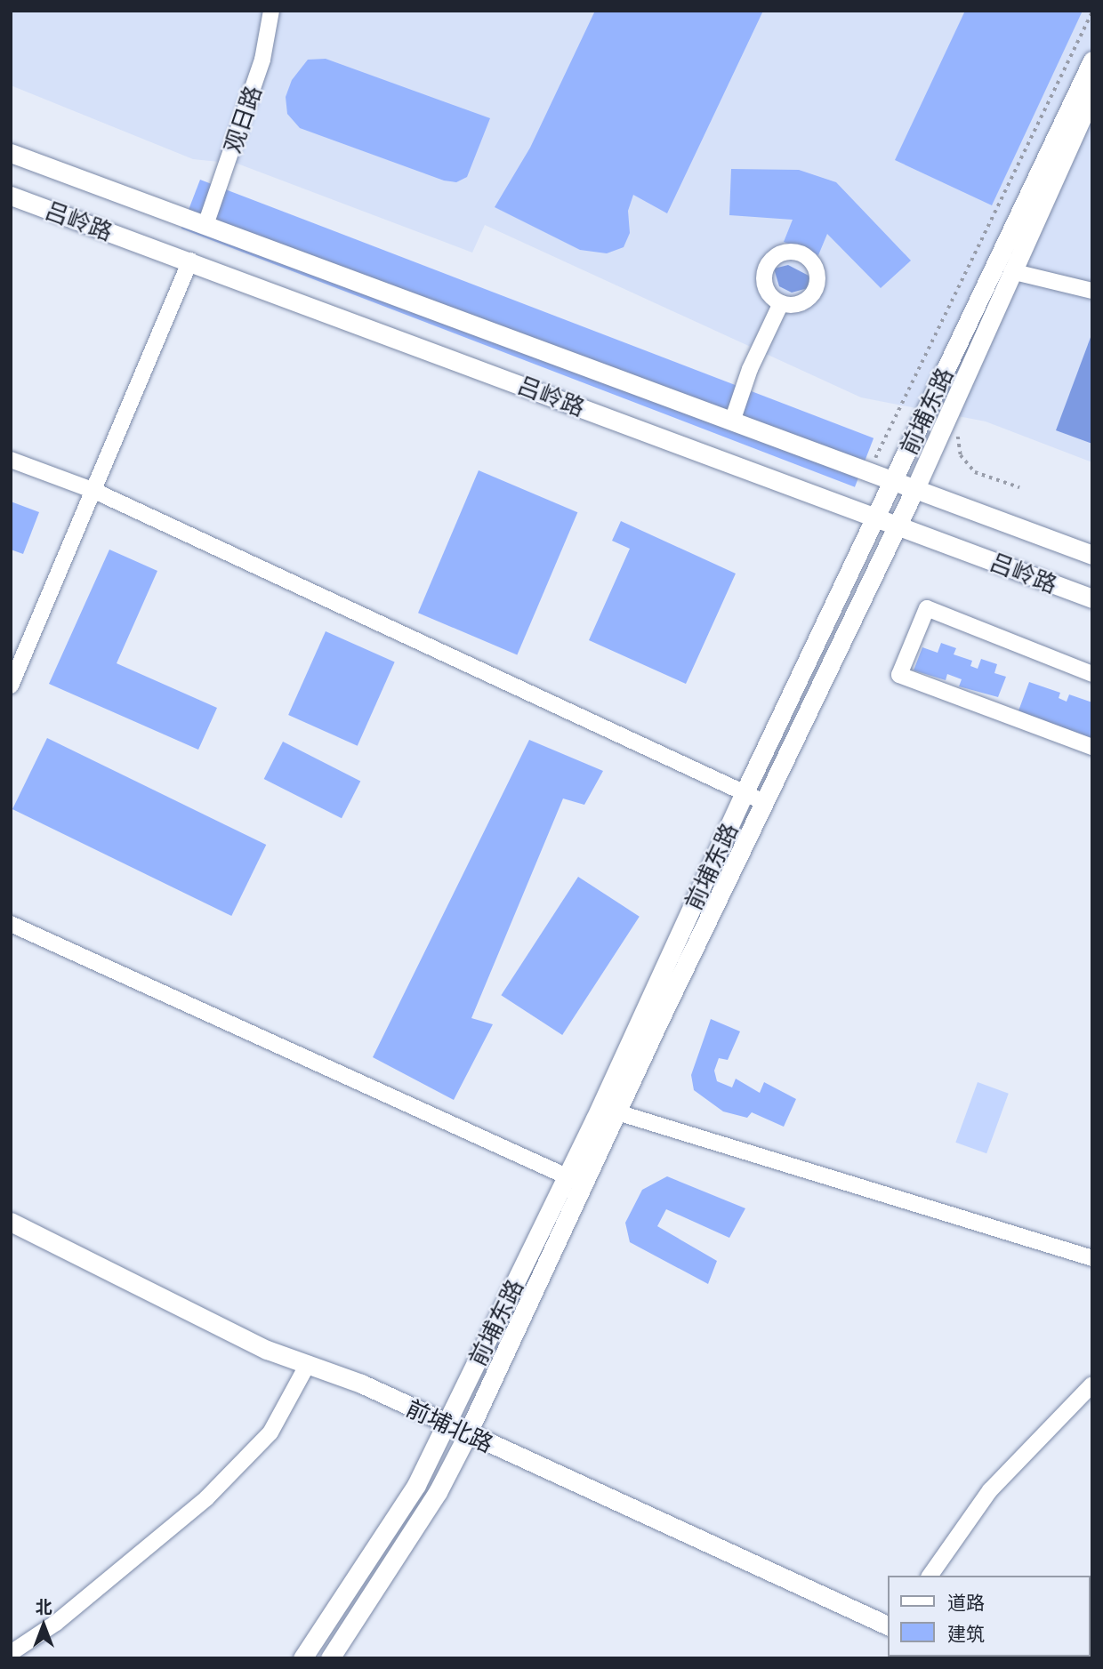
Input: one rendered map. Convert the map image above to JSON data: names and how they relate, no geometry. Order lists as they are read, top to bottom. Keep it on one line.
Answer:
{"streets":{"main road":["吕岭路","前埔东路","前埔北路"],"street":["观日路"]},"crossings":[["观日路","吕岭路"],["吕岭路","前埔东路"],["前埔东路","前埔北路"]],"legend":["道路","建筑"],"north":"top"}
